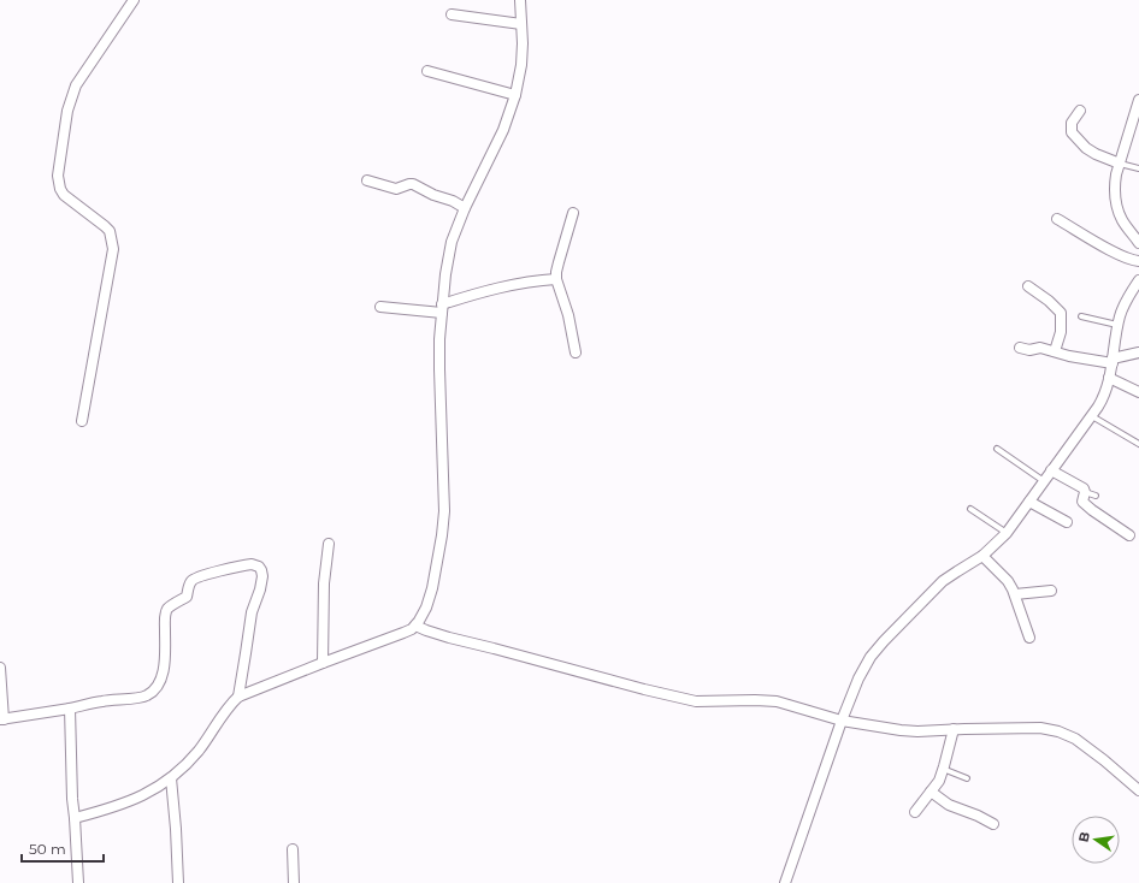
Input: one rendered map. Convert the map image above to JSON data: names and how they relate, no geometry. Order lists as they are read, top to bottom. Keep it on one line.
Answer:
{"scale_bar":"50 m","north":"left"}
